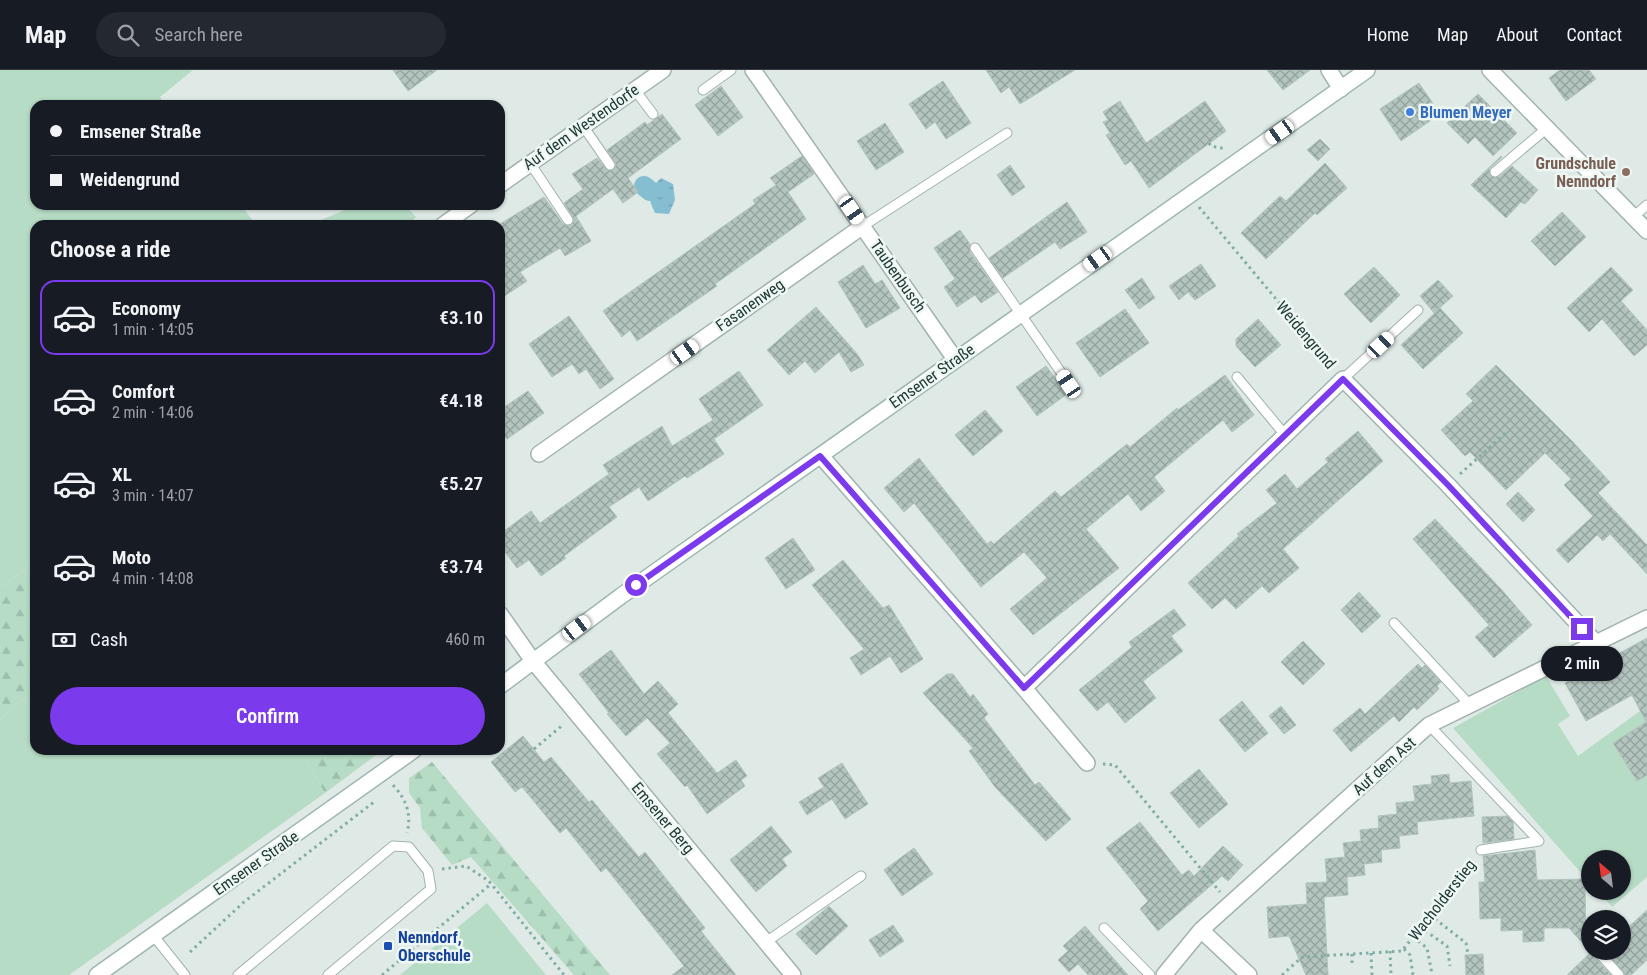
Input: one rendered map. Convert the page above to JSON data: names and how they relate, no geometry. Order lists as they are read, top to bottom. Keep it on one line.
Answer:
{"streets":{"street":["Auf dem Westendorfe","Taubenbusch","Fasanenweg","Weidengrund","Emsener Straße","Auf dem Ast","Emsener Berg"],"lane":["Wacholderstieg"]},"crossings":[["Taubenbusch","Fasanenweg"],["Taubenbusch","Emsener Straße"],["Weidengrund","Emsener Straße"],["Weidengrund","Auf dem Ast"],["Emsener Straße","Emsener Berg"],["Auf dem Ast","Wacholderstieg"]],"places":{"other":["Blumen Meyer","Grundschule Nenndorf"],"transit":["Nenndorf, Oberschule"]},"north":"top left","page":{"header":"Map","search":"Search here","nav":["Home","Map","About","Contact"],"banner":["Emsener Straße","Weidengrund"],"heading":"Choose a ride","list":[{"name":"Economy","note":"1 min · 14:05","value":"€3.10"},{"name":"Comfort","note":"2 min · 14:06","value":"€4.18"},{"name":"XL","note":"3 min · 14:07","value":"€5.27"},{"name":"Moto","note":"4 min · 14:08","value":"€3.74"}],"pay":["Cash","460 m"],"bubble":"2 min","buttons":"Confirm"}}
